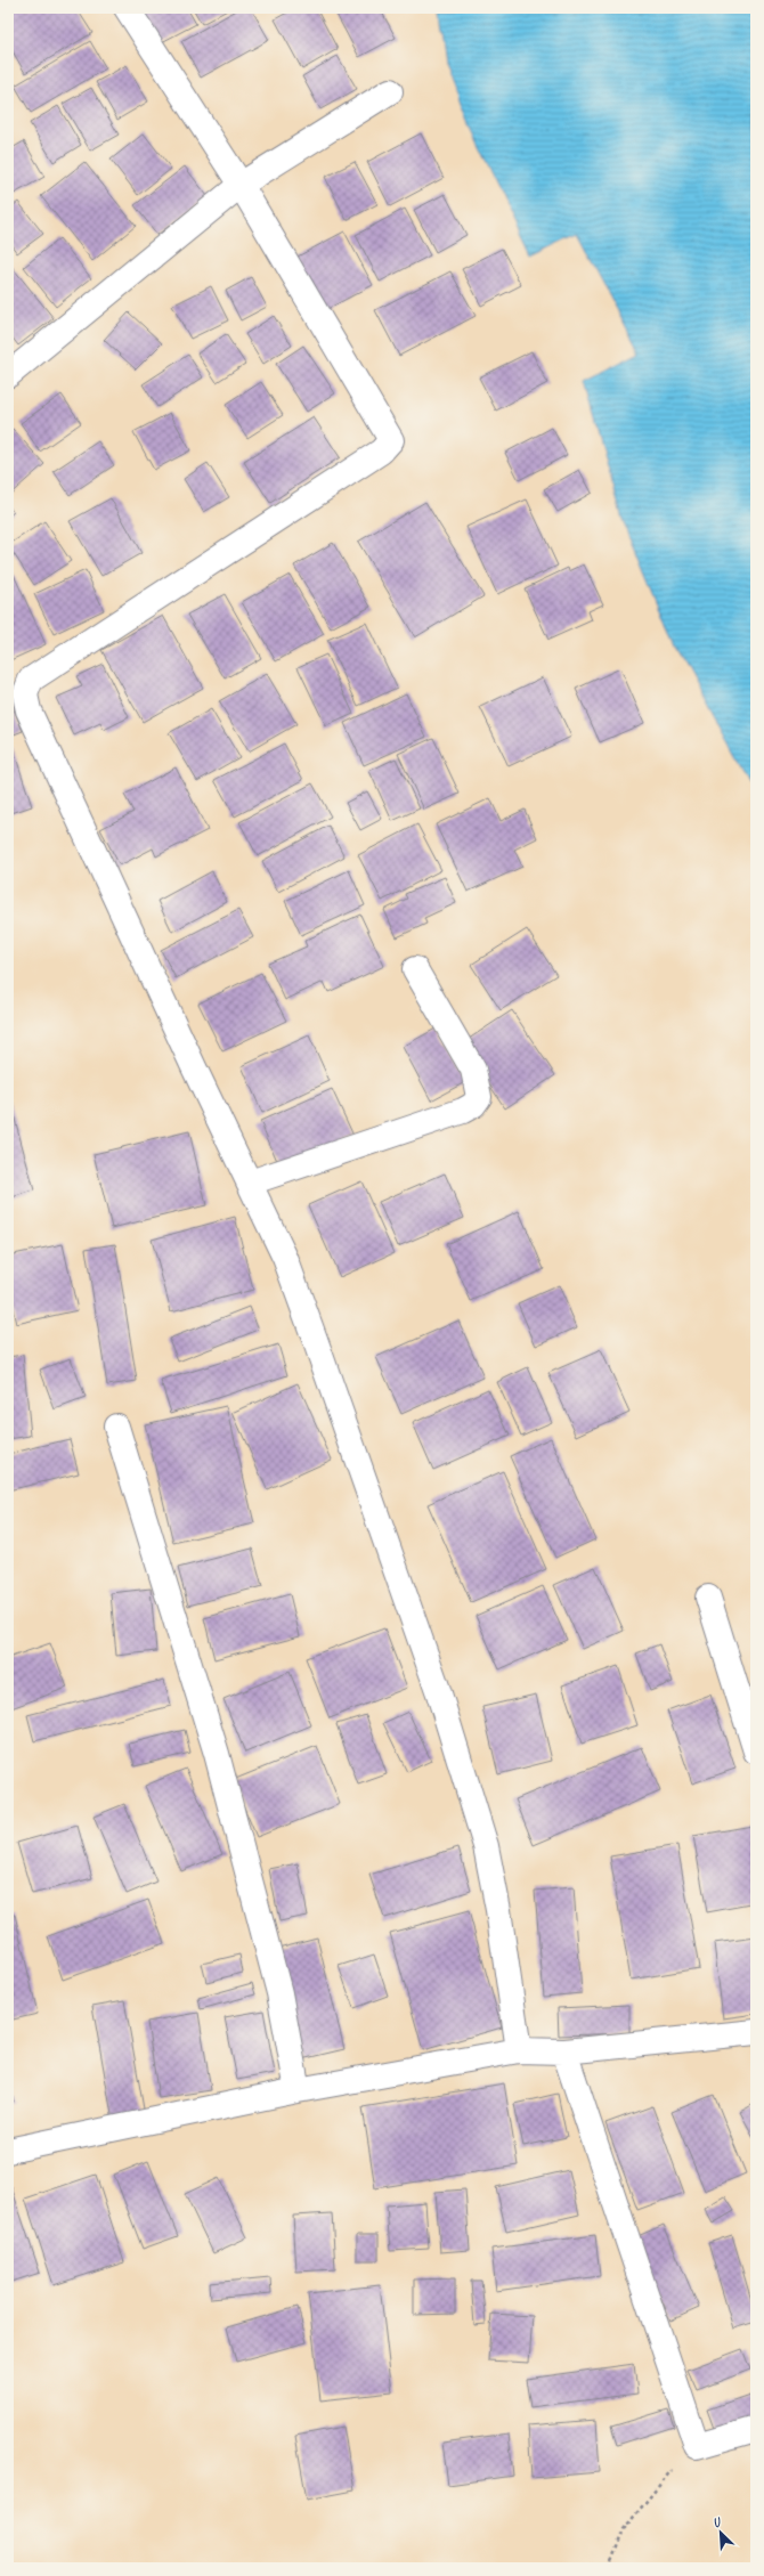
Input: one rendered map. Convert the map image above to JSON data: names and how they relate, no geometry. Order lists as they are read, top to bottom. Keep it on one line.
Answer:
{"north":"top left"}
